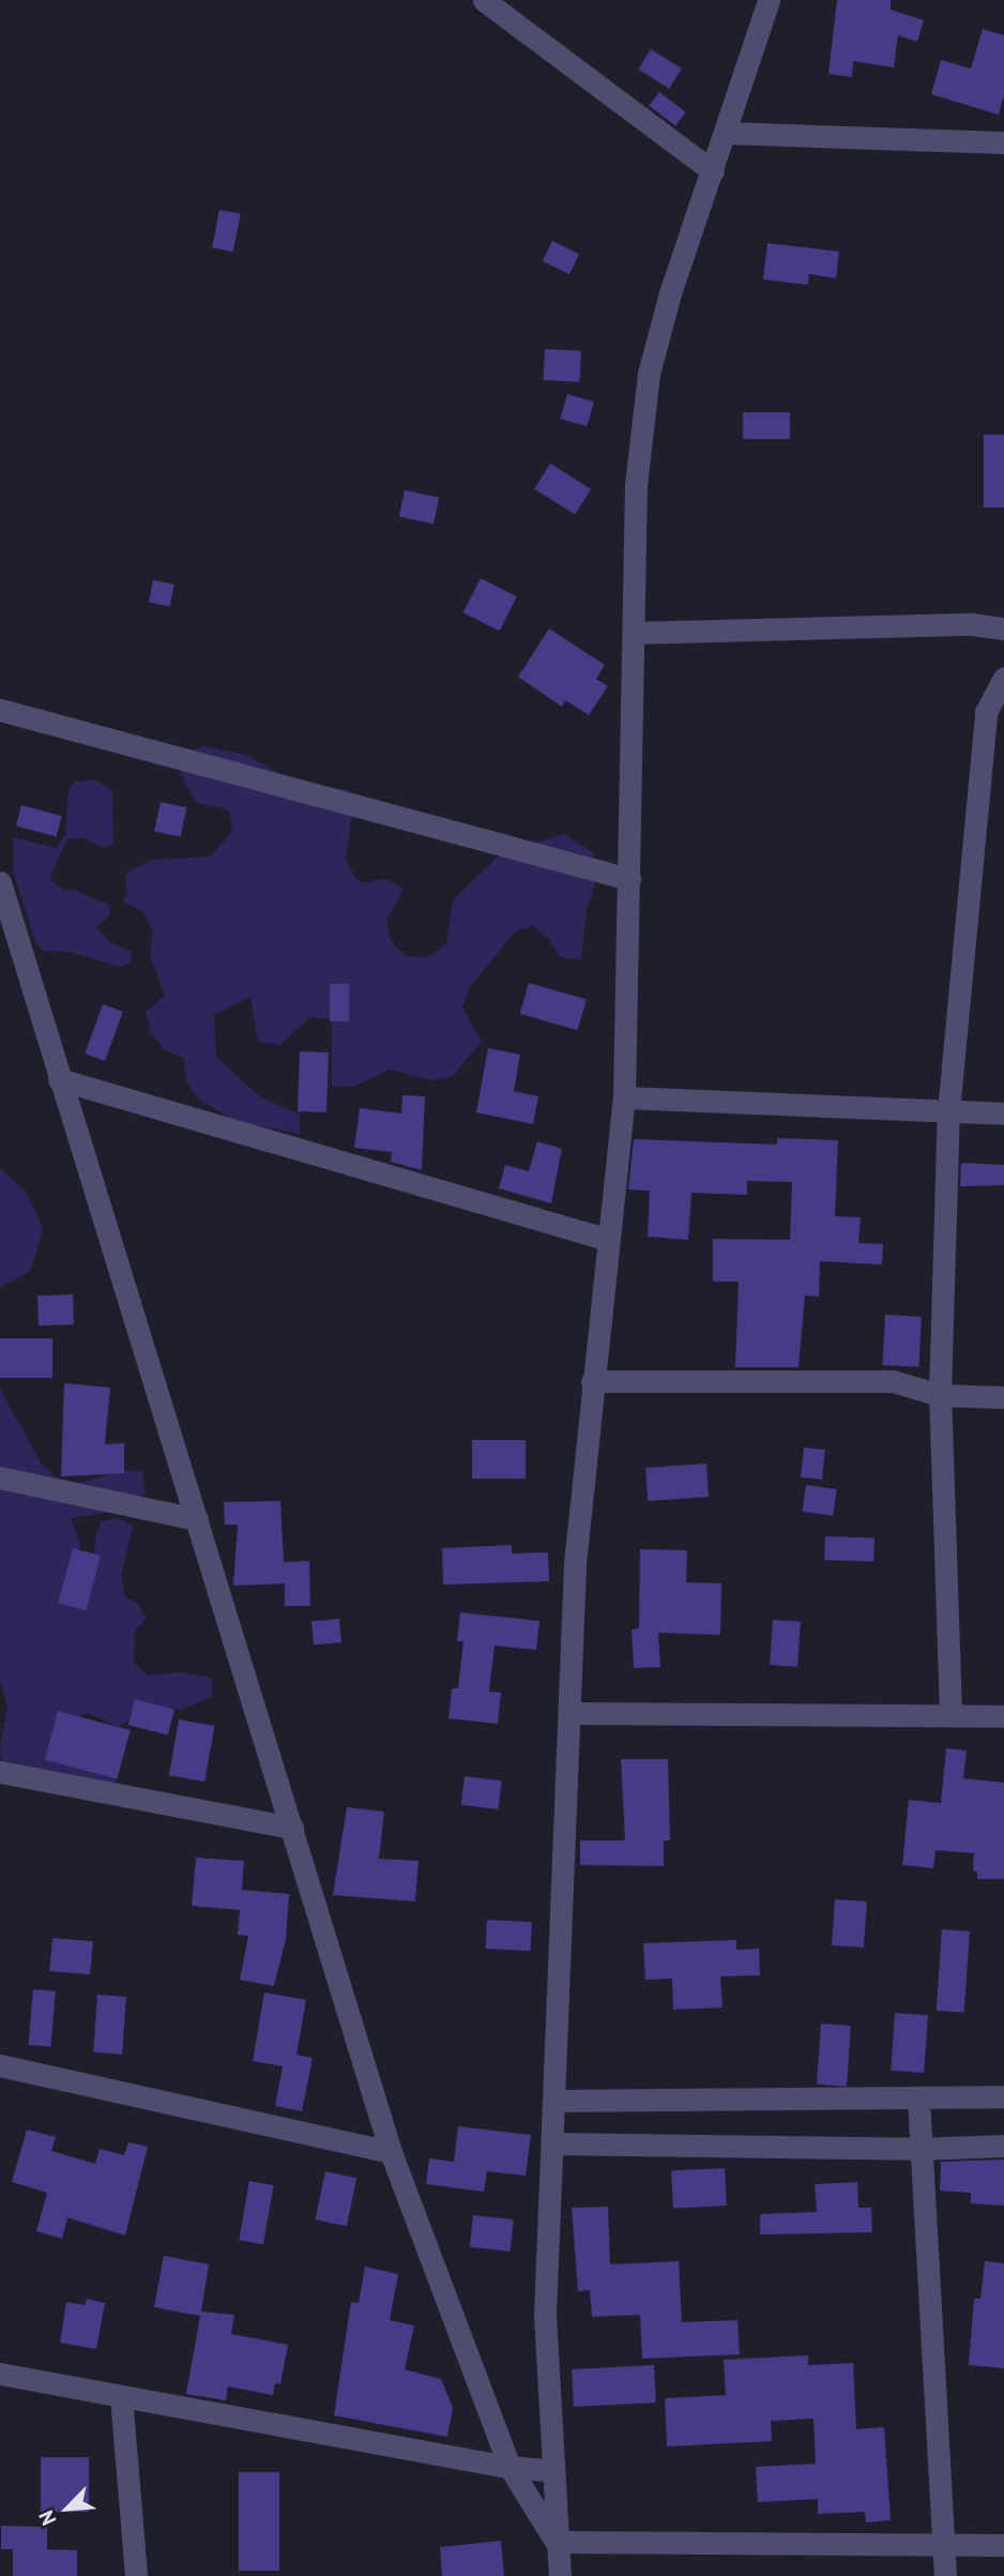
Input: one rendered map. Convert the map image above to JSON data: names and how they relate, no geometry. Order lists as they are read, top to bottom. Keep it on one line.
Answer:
{"north":"bottom left"}
